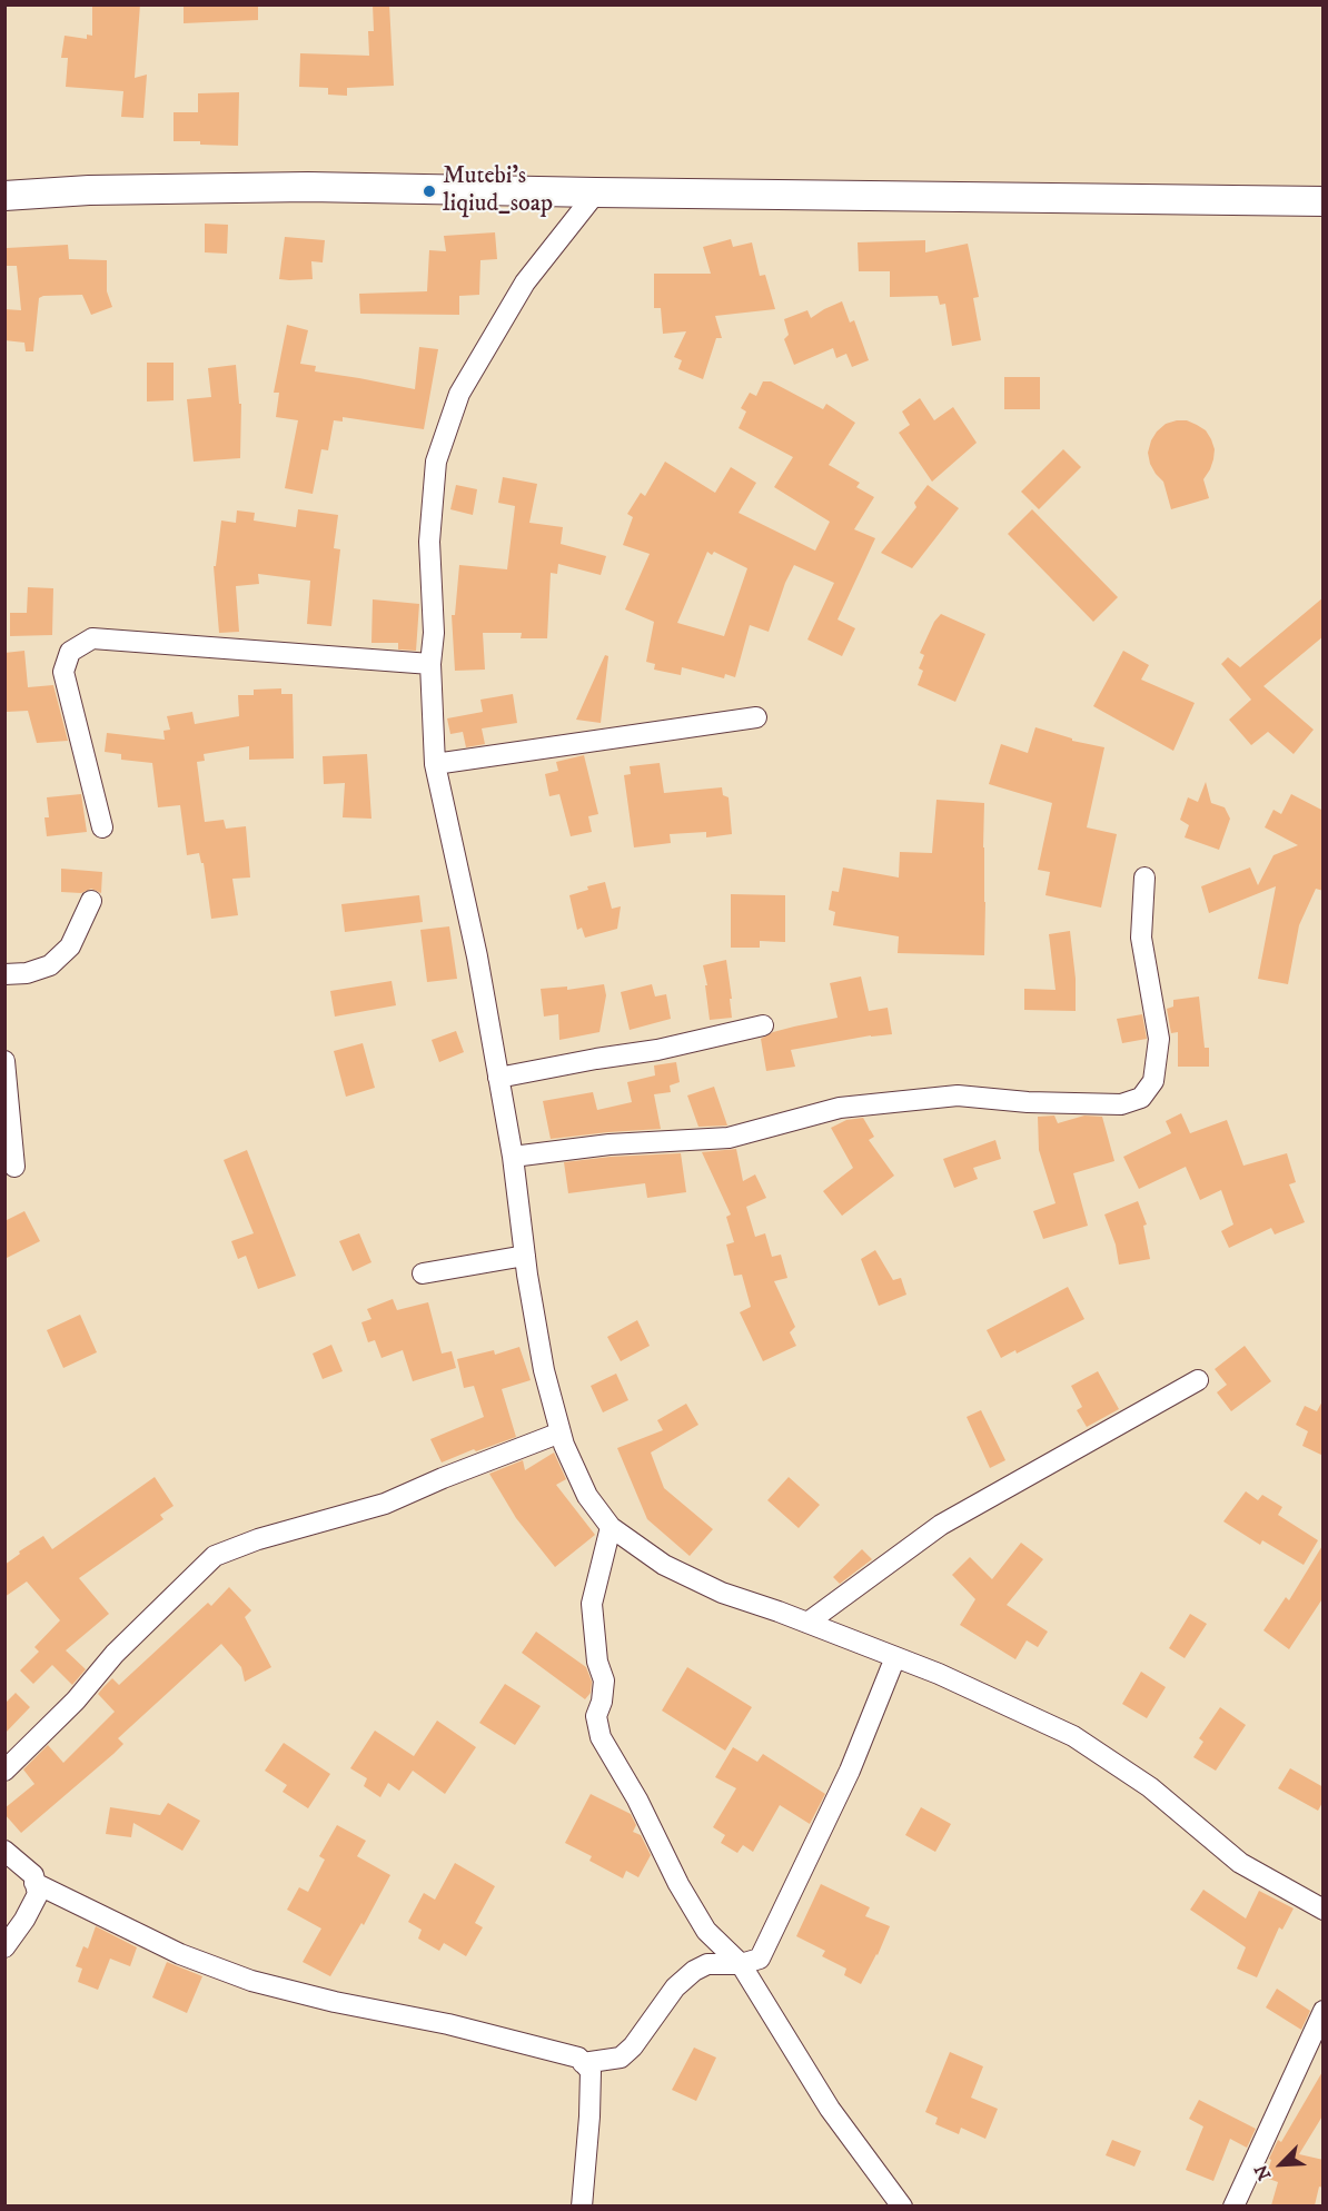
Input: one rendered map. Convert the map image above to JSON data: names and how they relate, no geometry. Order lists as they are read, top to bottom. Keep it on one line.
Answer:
{"places":["Mutebi's liqiud_soap"],"north":"bottom left"}
